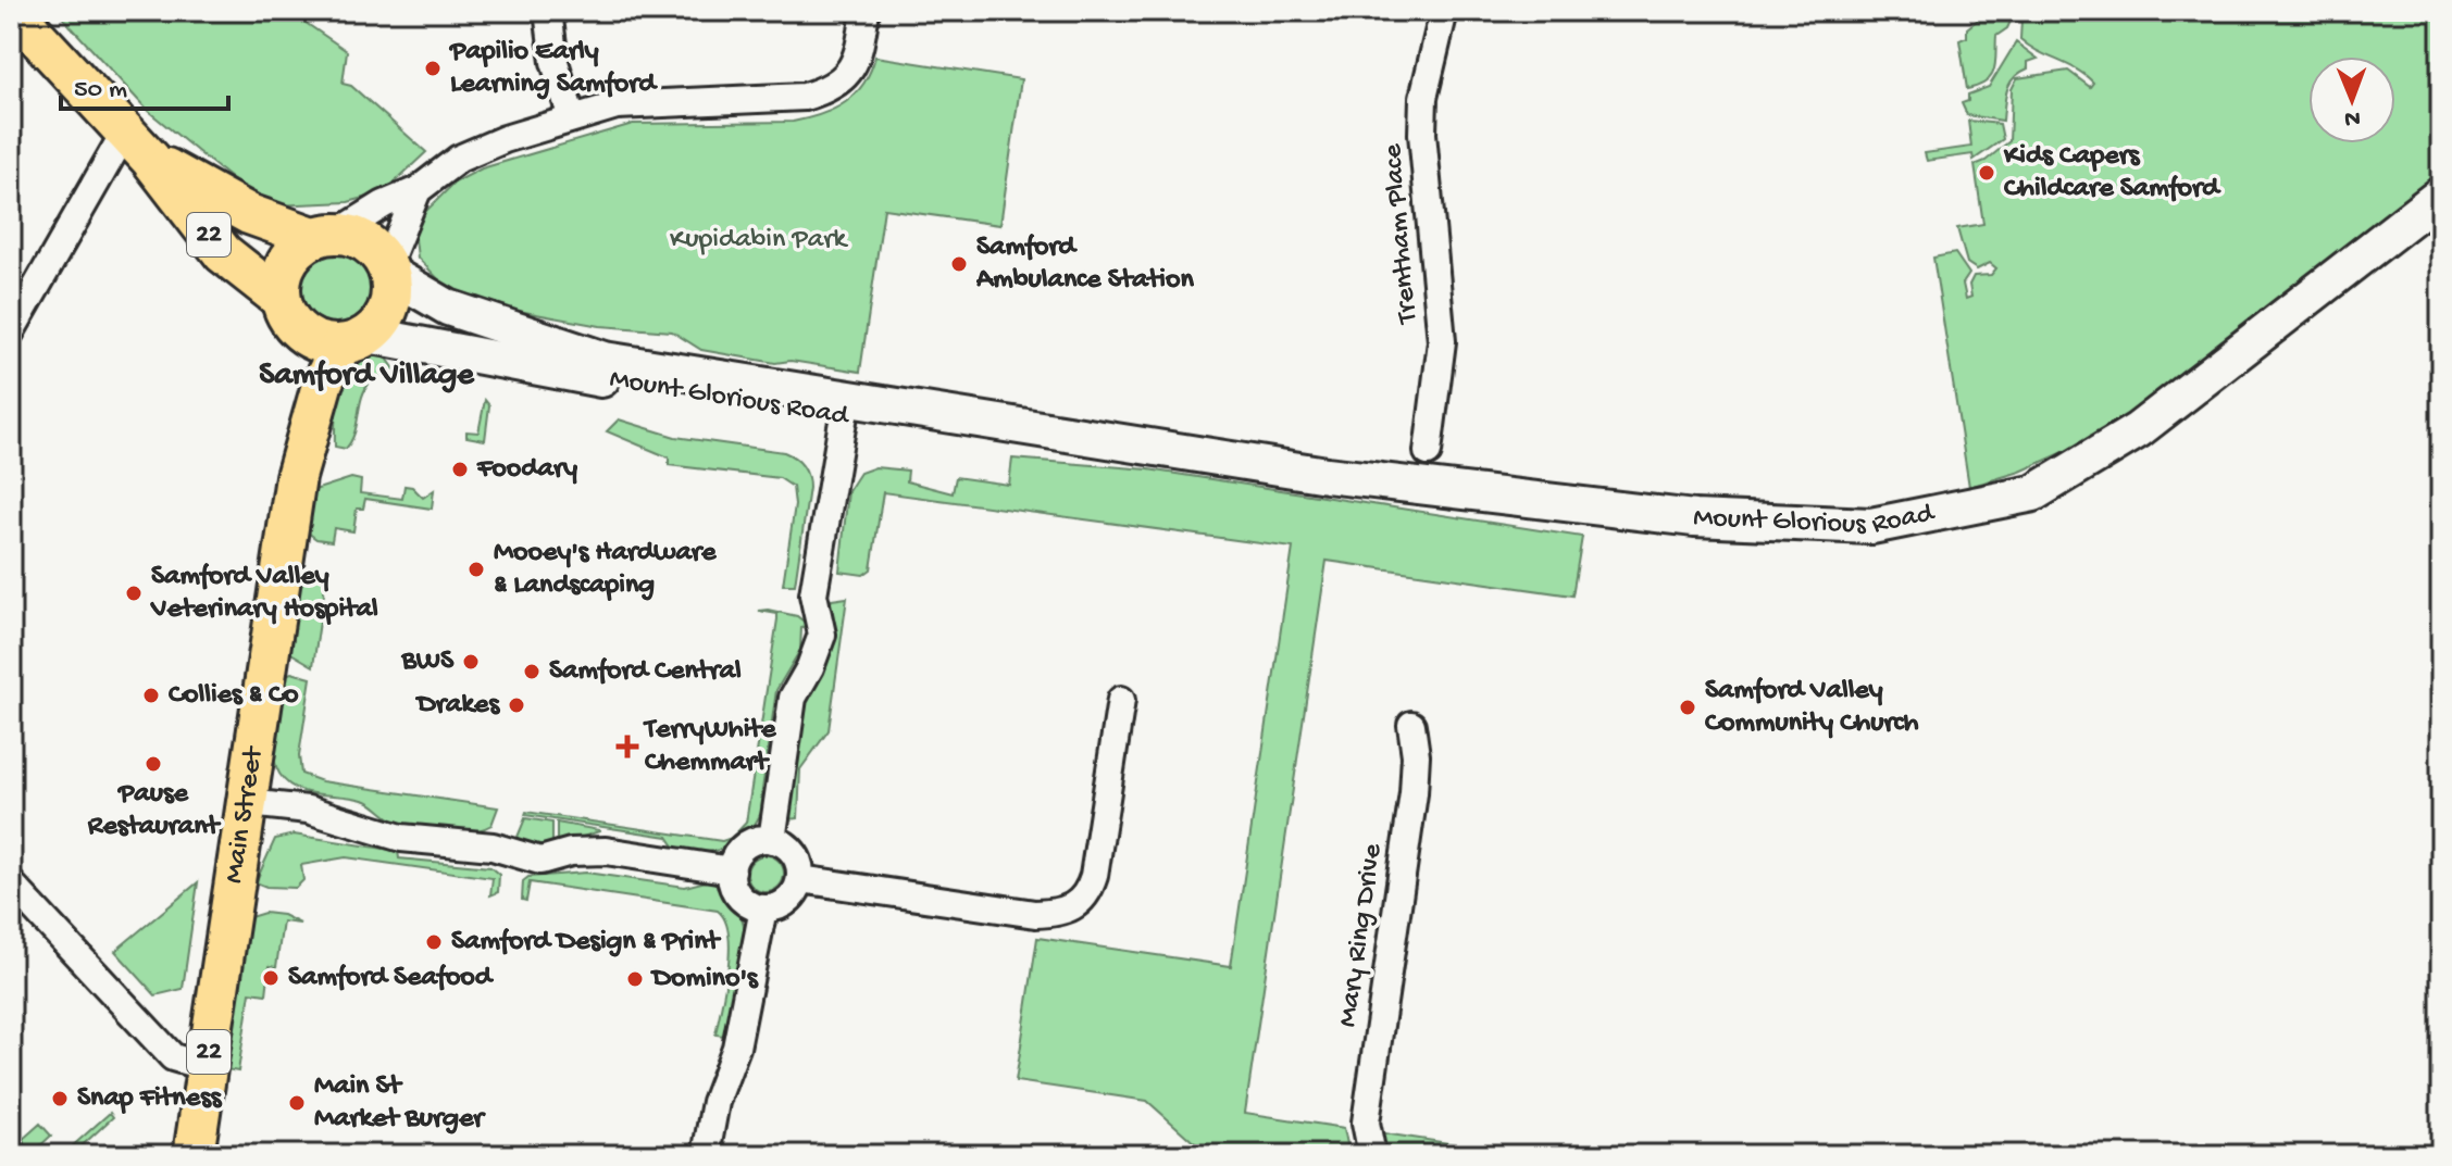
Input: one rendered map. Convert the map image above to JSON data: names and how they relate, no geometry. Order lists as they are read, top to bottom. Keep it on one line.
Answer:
{"streets":{"main road":["22","Mount Glorious Road","Main Street"],"street":["Trentham Place","Mary Ring Drive"]},"crossings":[["22","Mount Glorious Road"],["22","Main Street"],["Mount Glorious Road","Main Street"]],"districts":["Samford Village"],"parks":["Kupidabin Park"],"places":{"other":["Papilio Early Learning Samford","Kids Capers Childcare Samford","Samford Ambulance Station","Foodary","Mooey's Hardware & Landscaping","Samford Valley Veterinary Hospital","BWS","Samford Central","Collies & Co","Drakes","Samford Valley Community Church","Pause Restaurant","Samford Design & Print","Samford Seafood","Domino's","Snap Fitness","Main St Market Burger"],"health":["TerryWhite Chemmart"]},"scale_bar":"50 m","north":"bottom"}
